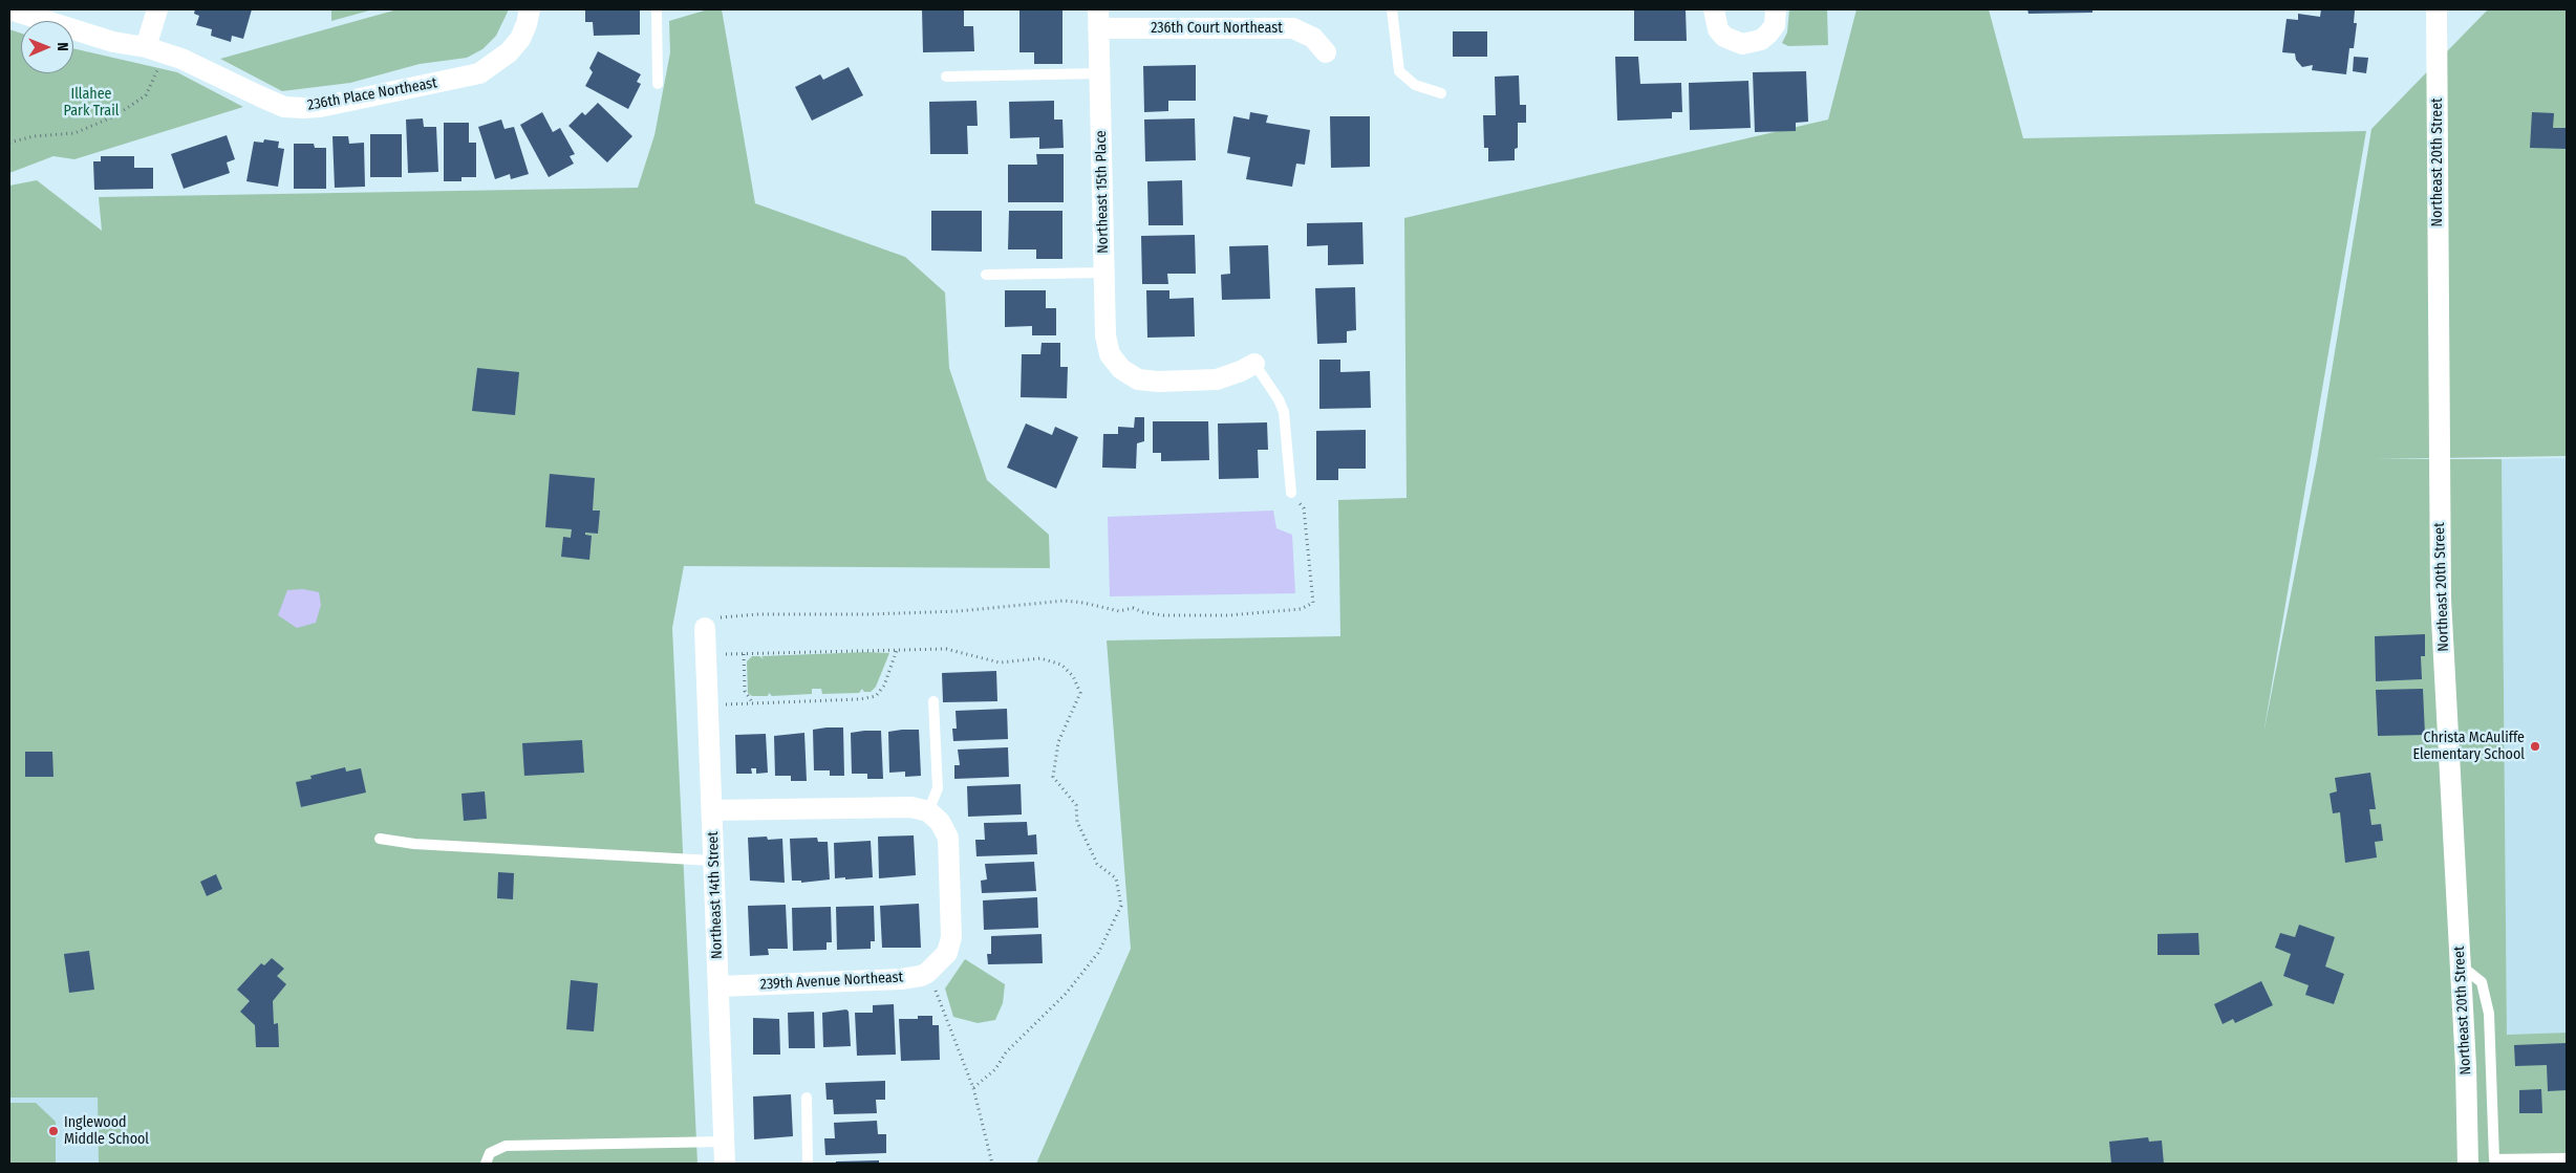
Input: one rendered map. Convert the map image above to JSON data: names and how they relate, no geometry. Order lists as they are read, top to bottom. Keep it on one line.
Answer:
{"streets":{"street":["236th Court Northeast","236th Place Northeast","Northeast 20th Street","Northeast 15th Place","Northeast 14th Street","239th Avenue Northeast"]},"crossings":[["236th Court Northeast","Northeast 15th Place"],["Northeast 14th Street","239th Avenue Northeast"]],"parks":["Illahee Park Trail"],"places":["Christa McAuliffe Elementary School","Inglewood Middle School"],"north":"right"}
